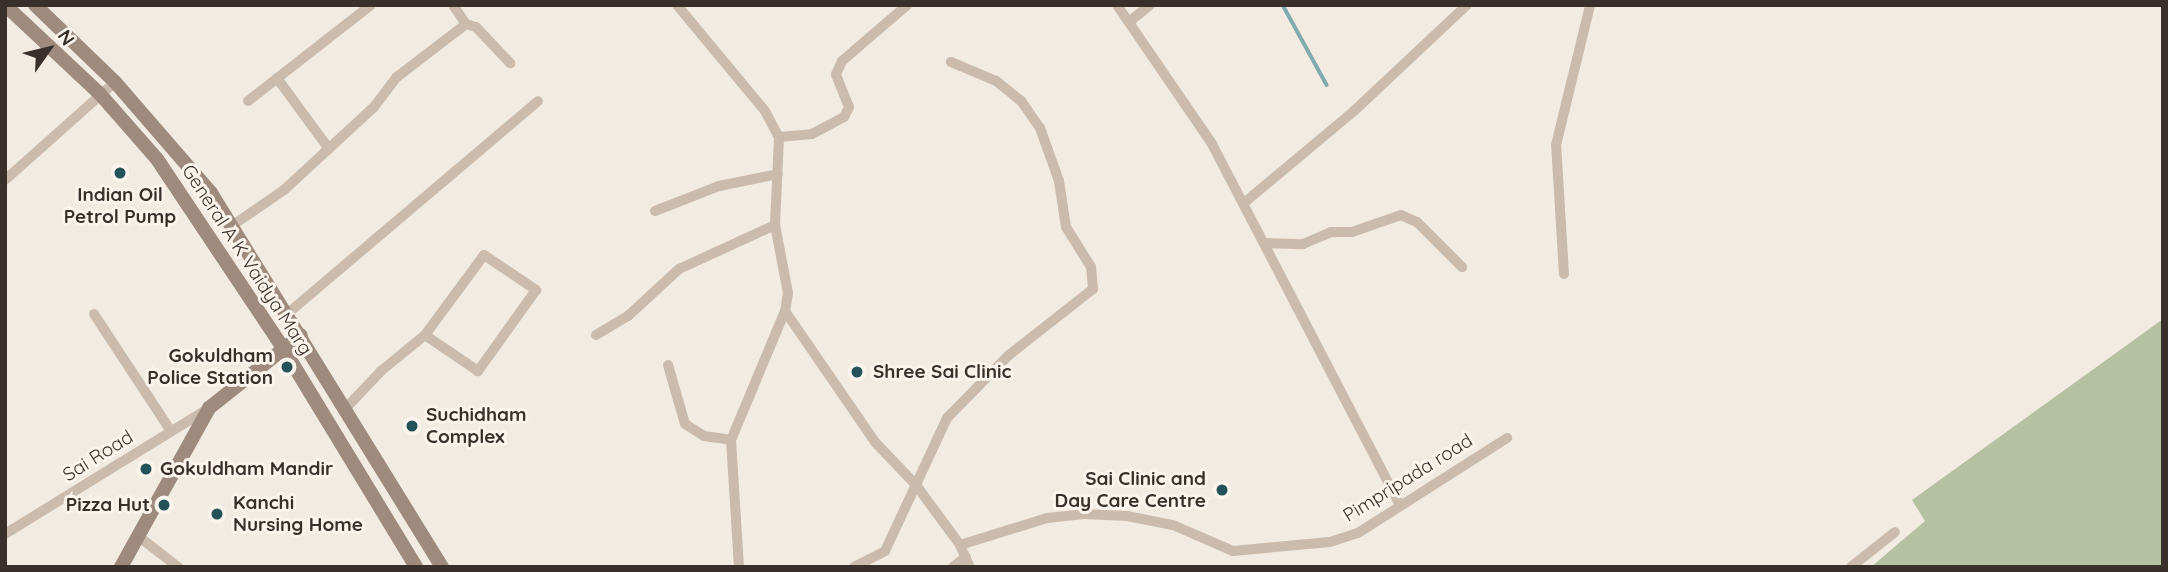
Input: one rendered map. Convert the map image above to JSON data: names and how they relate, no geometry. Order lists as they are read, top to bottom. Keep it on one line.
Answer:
{"streets":{"main road":["General A K Vaidya Marg"],"street":["Sai Road","Pimpripada road"]},"places":["Indian Oil Petrol Pump","Gokuldham Police Station","Shree Sai Clinic","Suchidham Complex","Gokuldham Mandir","Sai Clinic and Day Care Centre","Pizza Hut","Kanchi Nursing Home"],"north":"top right"}
